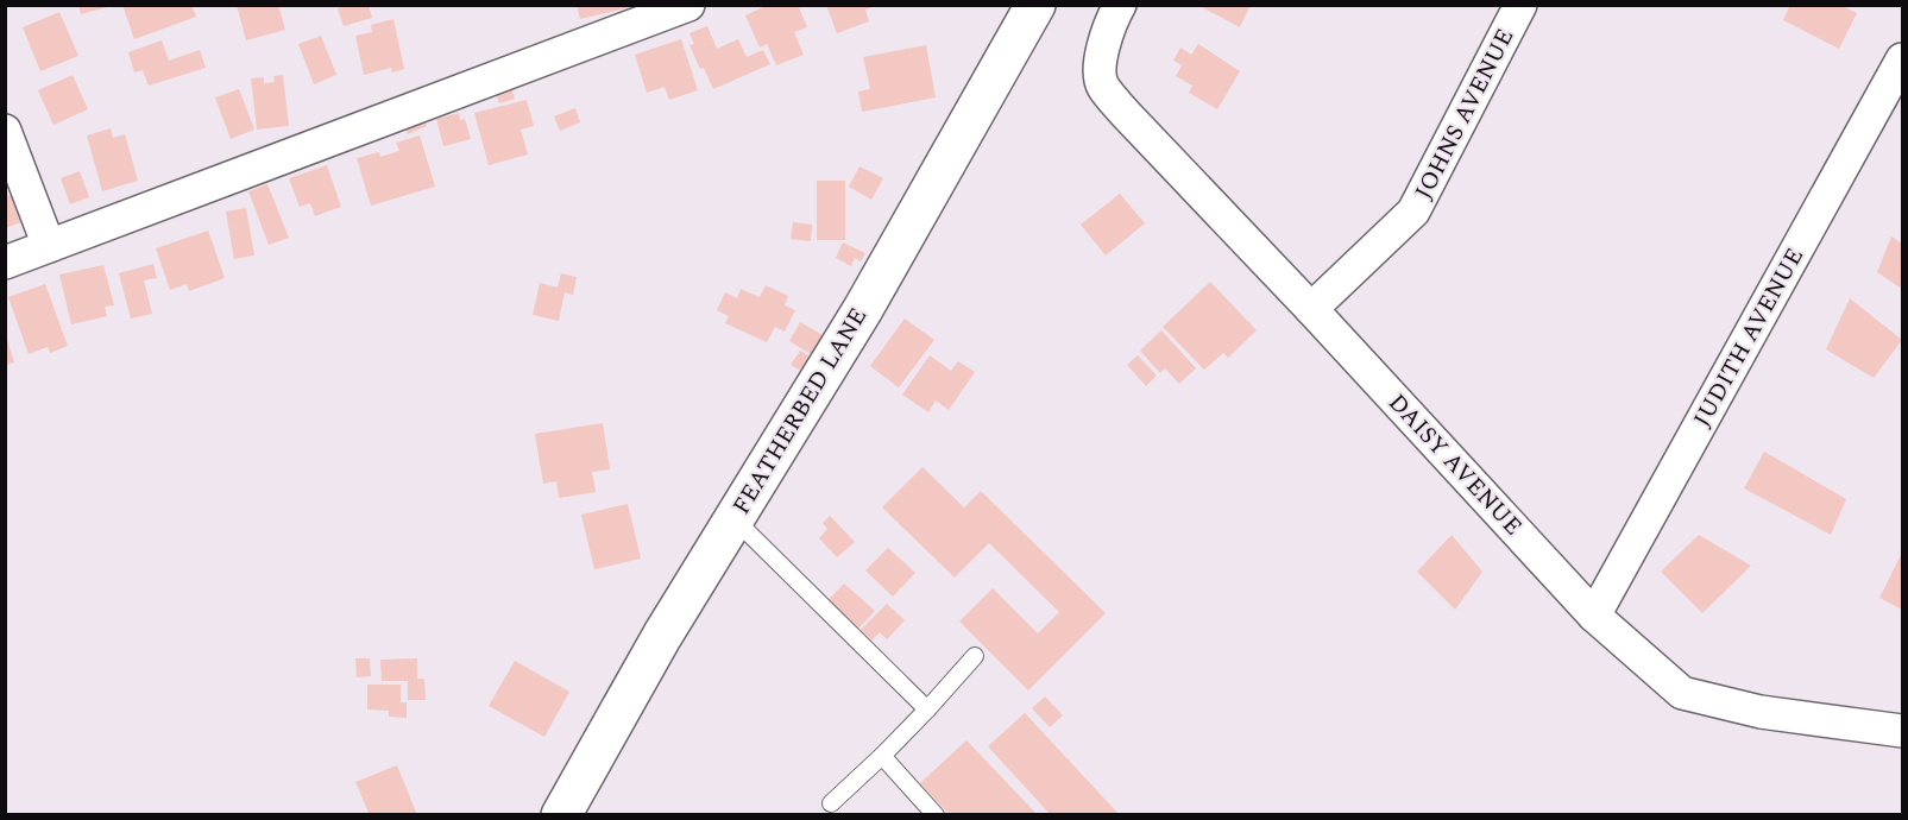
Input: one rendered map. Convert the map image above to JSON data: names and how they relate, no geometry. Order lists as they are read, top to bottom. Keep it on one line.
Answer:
{"streets":{"main road":["FEATHERBED LANE"],"street":["JOHNS AVENUE","JUDITH AVENUE","DAISY AVENUE"]},"crossings":[["JOHNS AVENUE","DAISY AVENUE"],["JUDITH AVENUE","DAISY AVENUE"]]}
